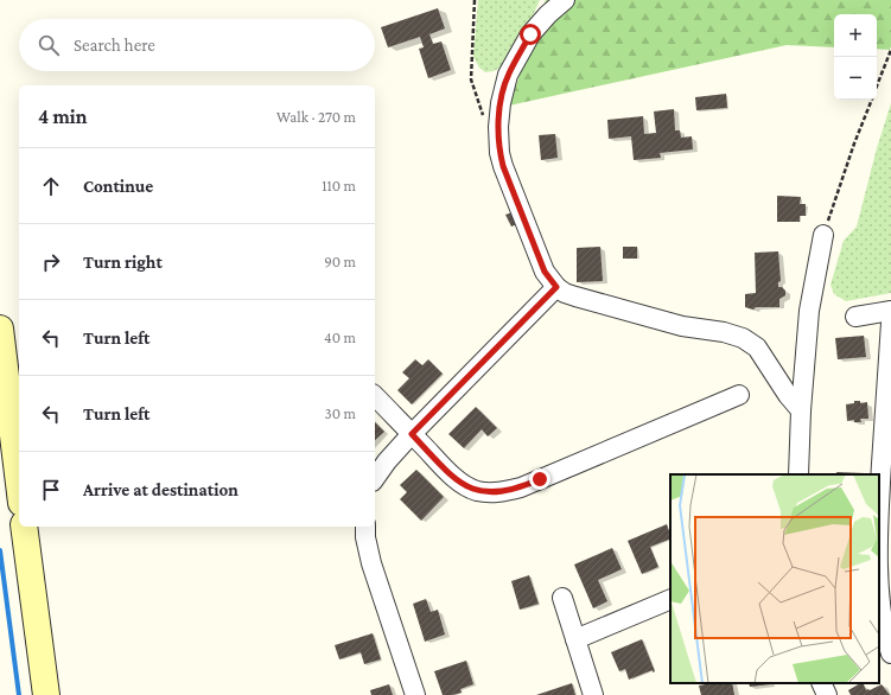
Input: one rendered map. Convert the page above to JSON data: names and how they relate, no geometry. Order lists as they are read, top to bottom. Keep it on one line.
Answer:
{"page":{"map_buttons":["+","−"],"search":"Search here","heading":["4 min","Walk · 270 m"],"list":[["Continue","110 m"],["Turn right","90 m"],["Turn left","40 m"],["Turn left","30 m"],"Arrive at destination"]}}
